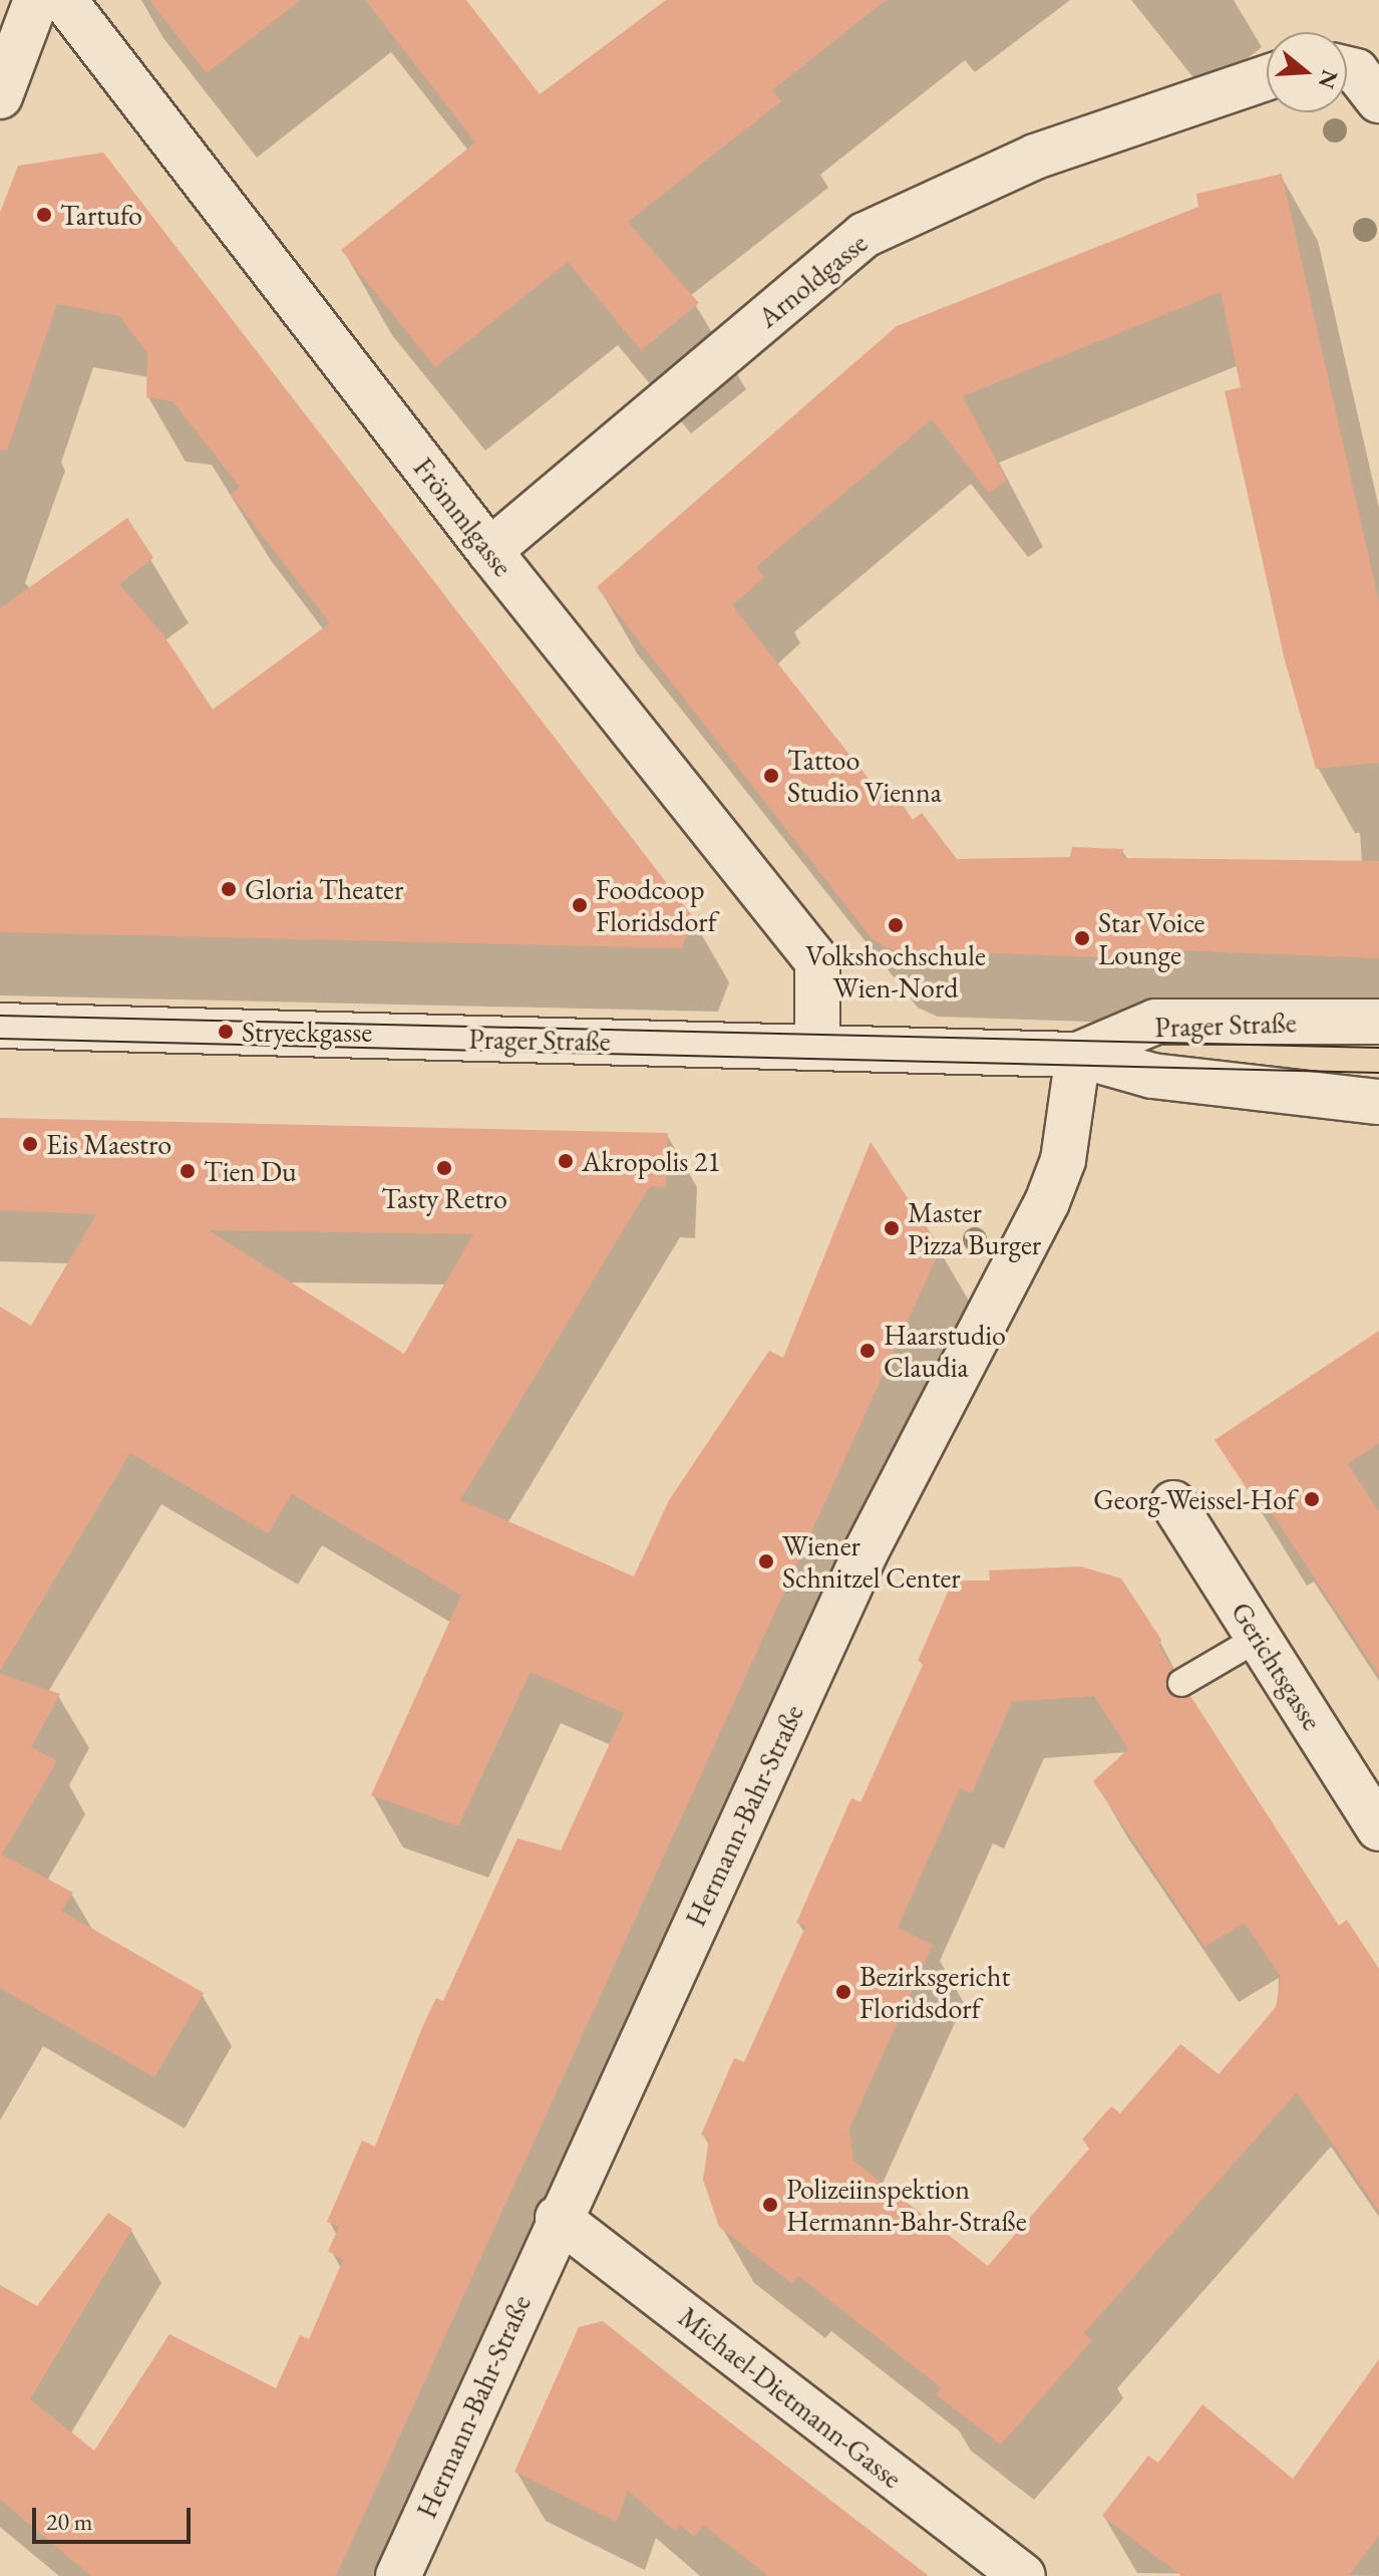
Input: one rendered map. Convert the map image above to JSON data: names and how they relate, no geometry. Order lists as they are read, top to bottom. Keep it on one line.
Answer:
{"streets":{"street":["Arnoldgasse","Frömmlgasse","Prager Straße","Gerichtsgasse","Hermann-Bahr-Straße","Michael-Dietmann-Gasse"]},"crossings":[["Arnoldgasse","Frömmlgasse"],["Frömmlgasse","Prager Straße"],["Prager Straße","Hermann-Bahr-Straße"],["Hermann-Bahr-Straße","Michael-Dietmann-Gasse"]],"places":["Tartufo","Tattoo Studio Vienna","Gloria Theater","Foodcoop Floridsdorf","Volkshochschule Wien-Nord","Star Voice Lounge","Stryeckgasse","Eis Maestro","Akropolis 21","Tasty Retro","Tien Du","Master Pizza Burger","Haarstudio Claudia","Georg-Weissel-Hof","Wiener Schnitzel Center","Bezirksgericht Floridsdorf","Polizeiinspektion Hermann-Bahr-Straße"],"scale_bar":"20 m","north":"right"}
